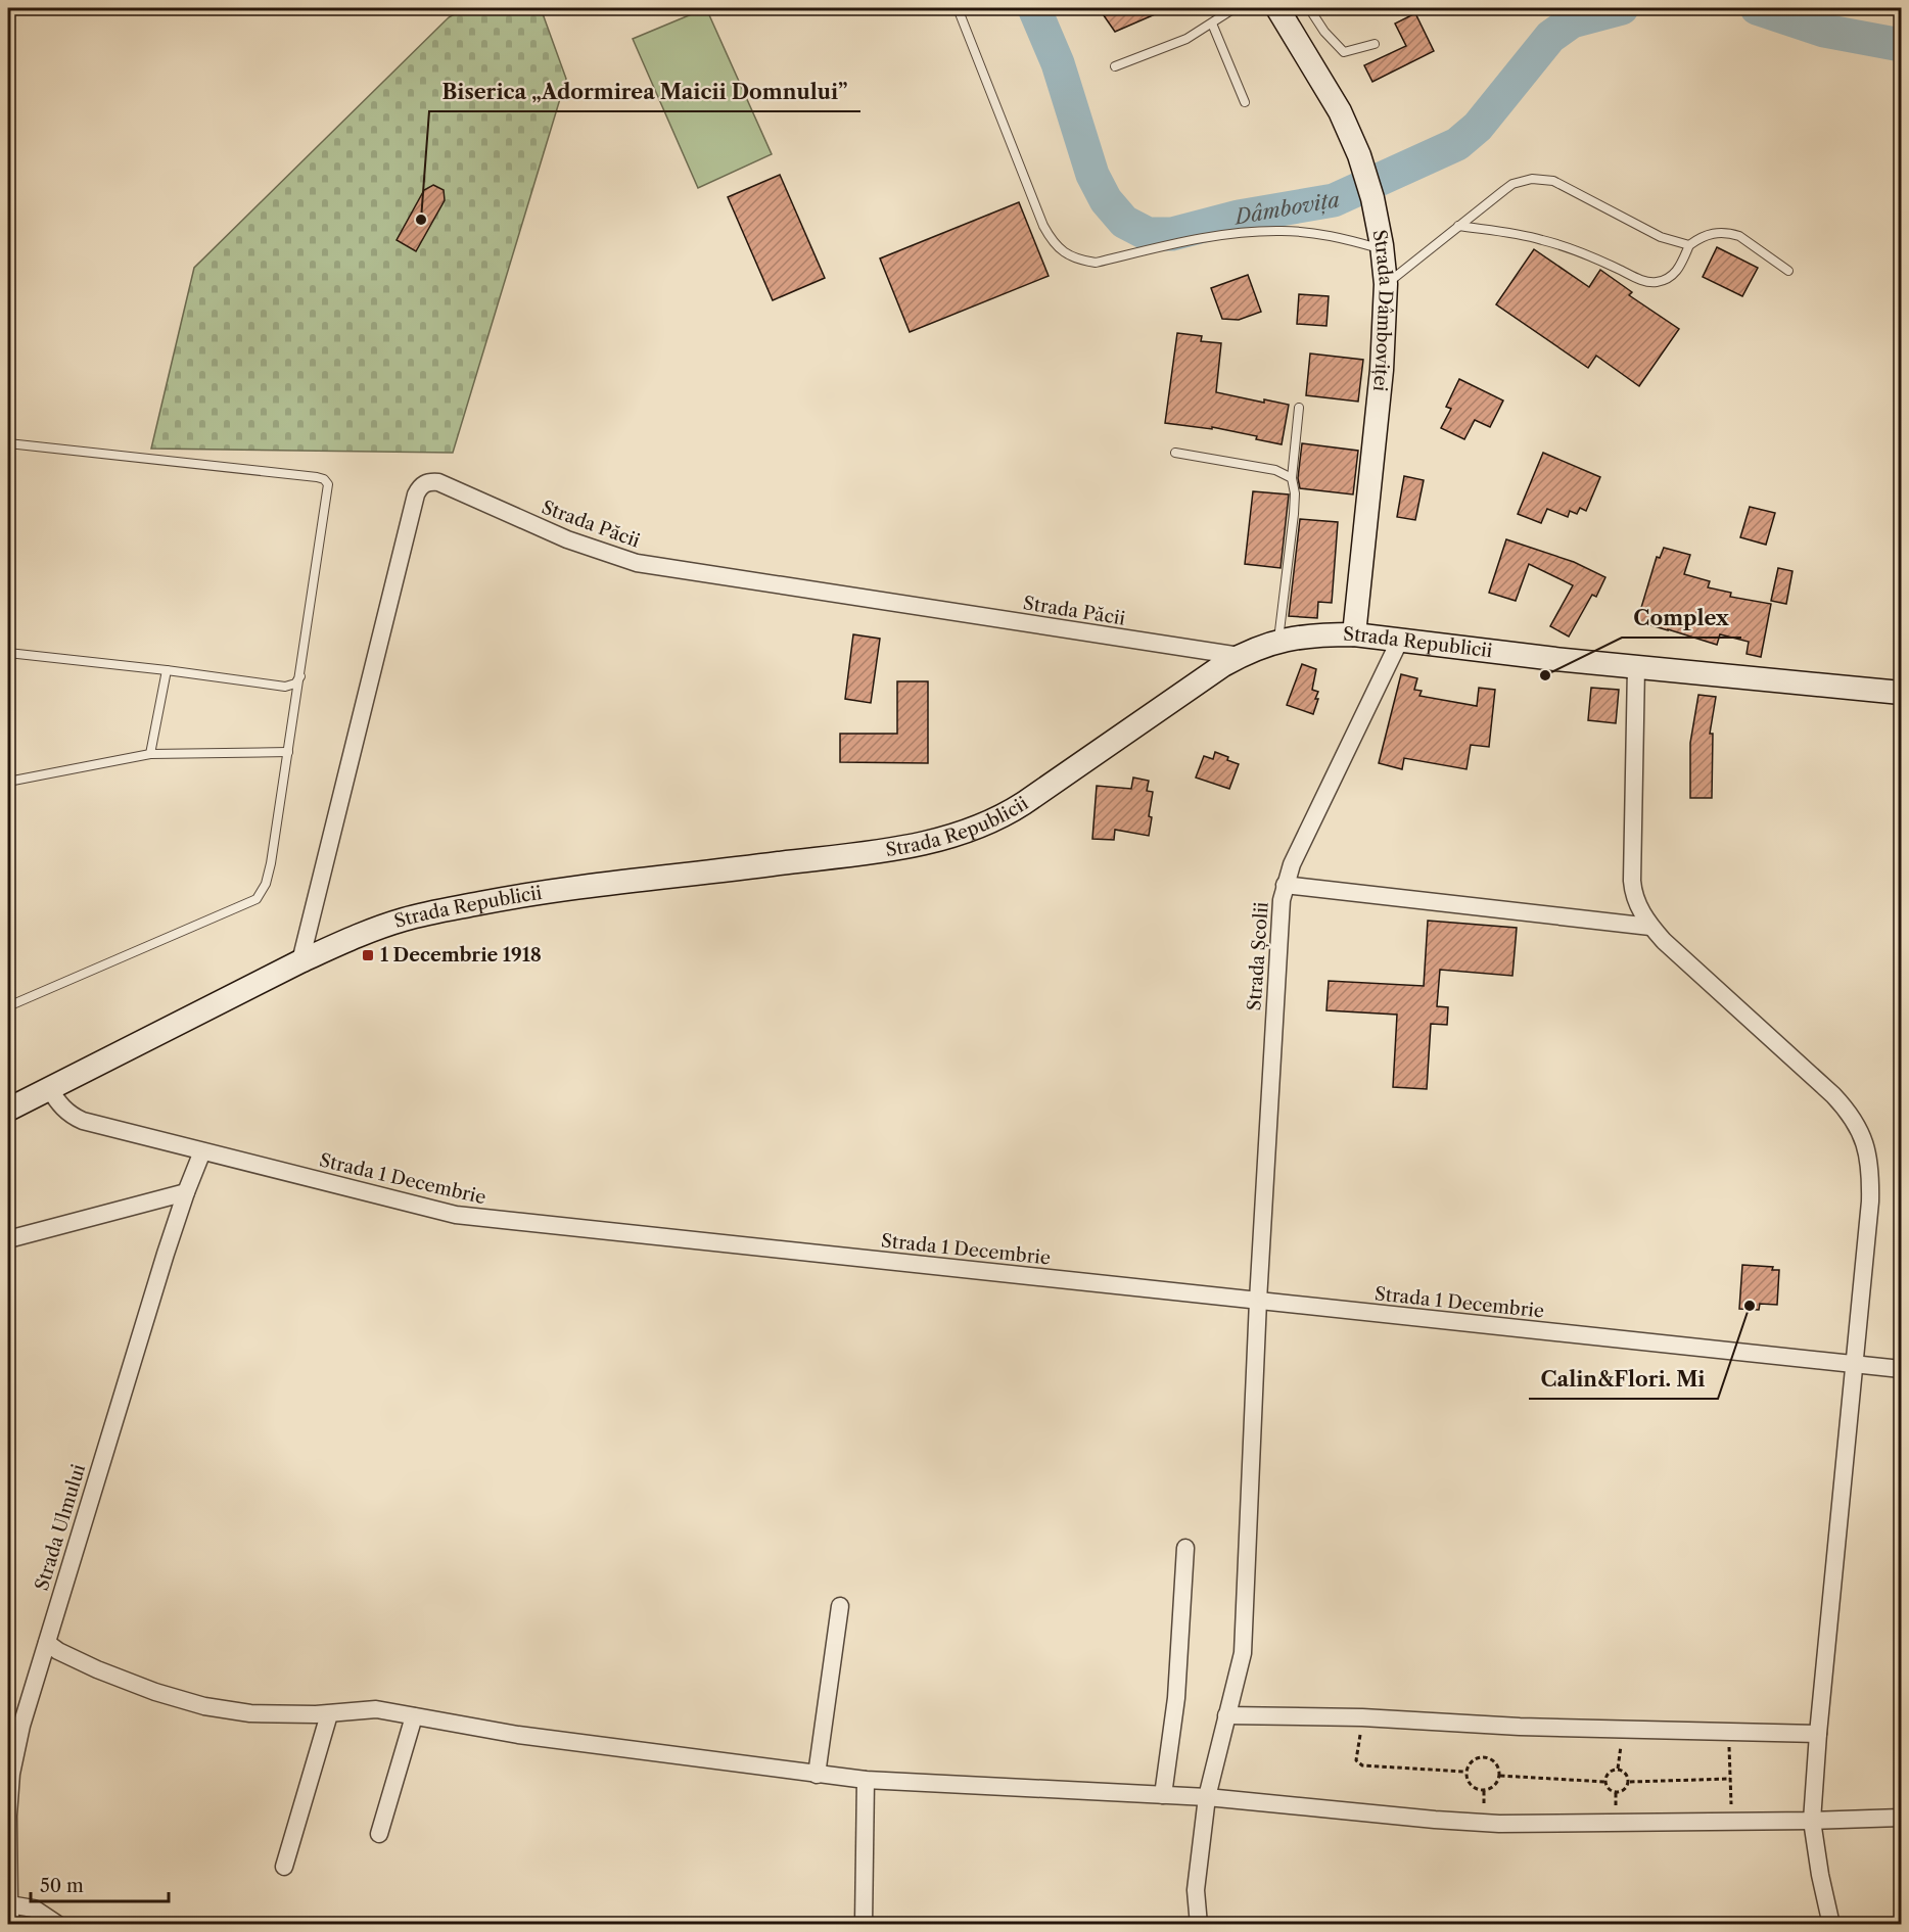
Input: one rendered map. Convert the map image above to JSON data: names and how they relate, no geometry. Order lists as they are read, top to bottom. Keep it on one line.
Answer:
{"streets":{"main road":["Strada Dâmboviței","Strada Republicii"],"street":["Strada Păcii","Strada Școlii","Strada 1 Decembrie","Strada Ulmului"]},"crossings":[["Strada Dâmboviței","Strada Republicii"],["Strada Păcii","Strada Republicii"],["Strada Republicii","Strada Școlii"],["Strada Republicii","Strada 1 Decembrie"],["Strada Școlii","Strada 1 Decembrie"],["Strada 1 Decembrie","Strada Ulmului"]],"water":["Dâmbovița"],"places":{"other":["Biserica „Adormirea Maicii Domnului”","Complex","Calin&Flori. Mi"],"transit":["1 Decembrie 1918"]},"scale_bar":"50 m"}
